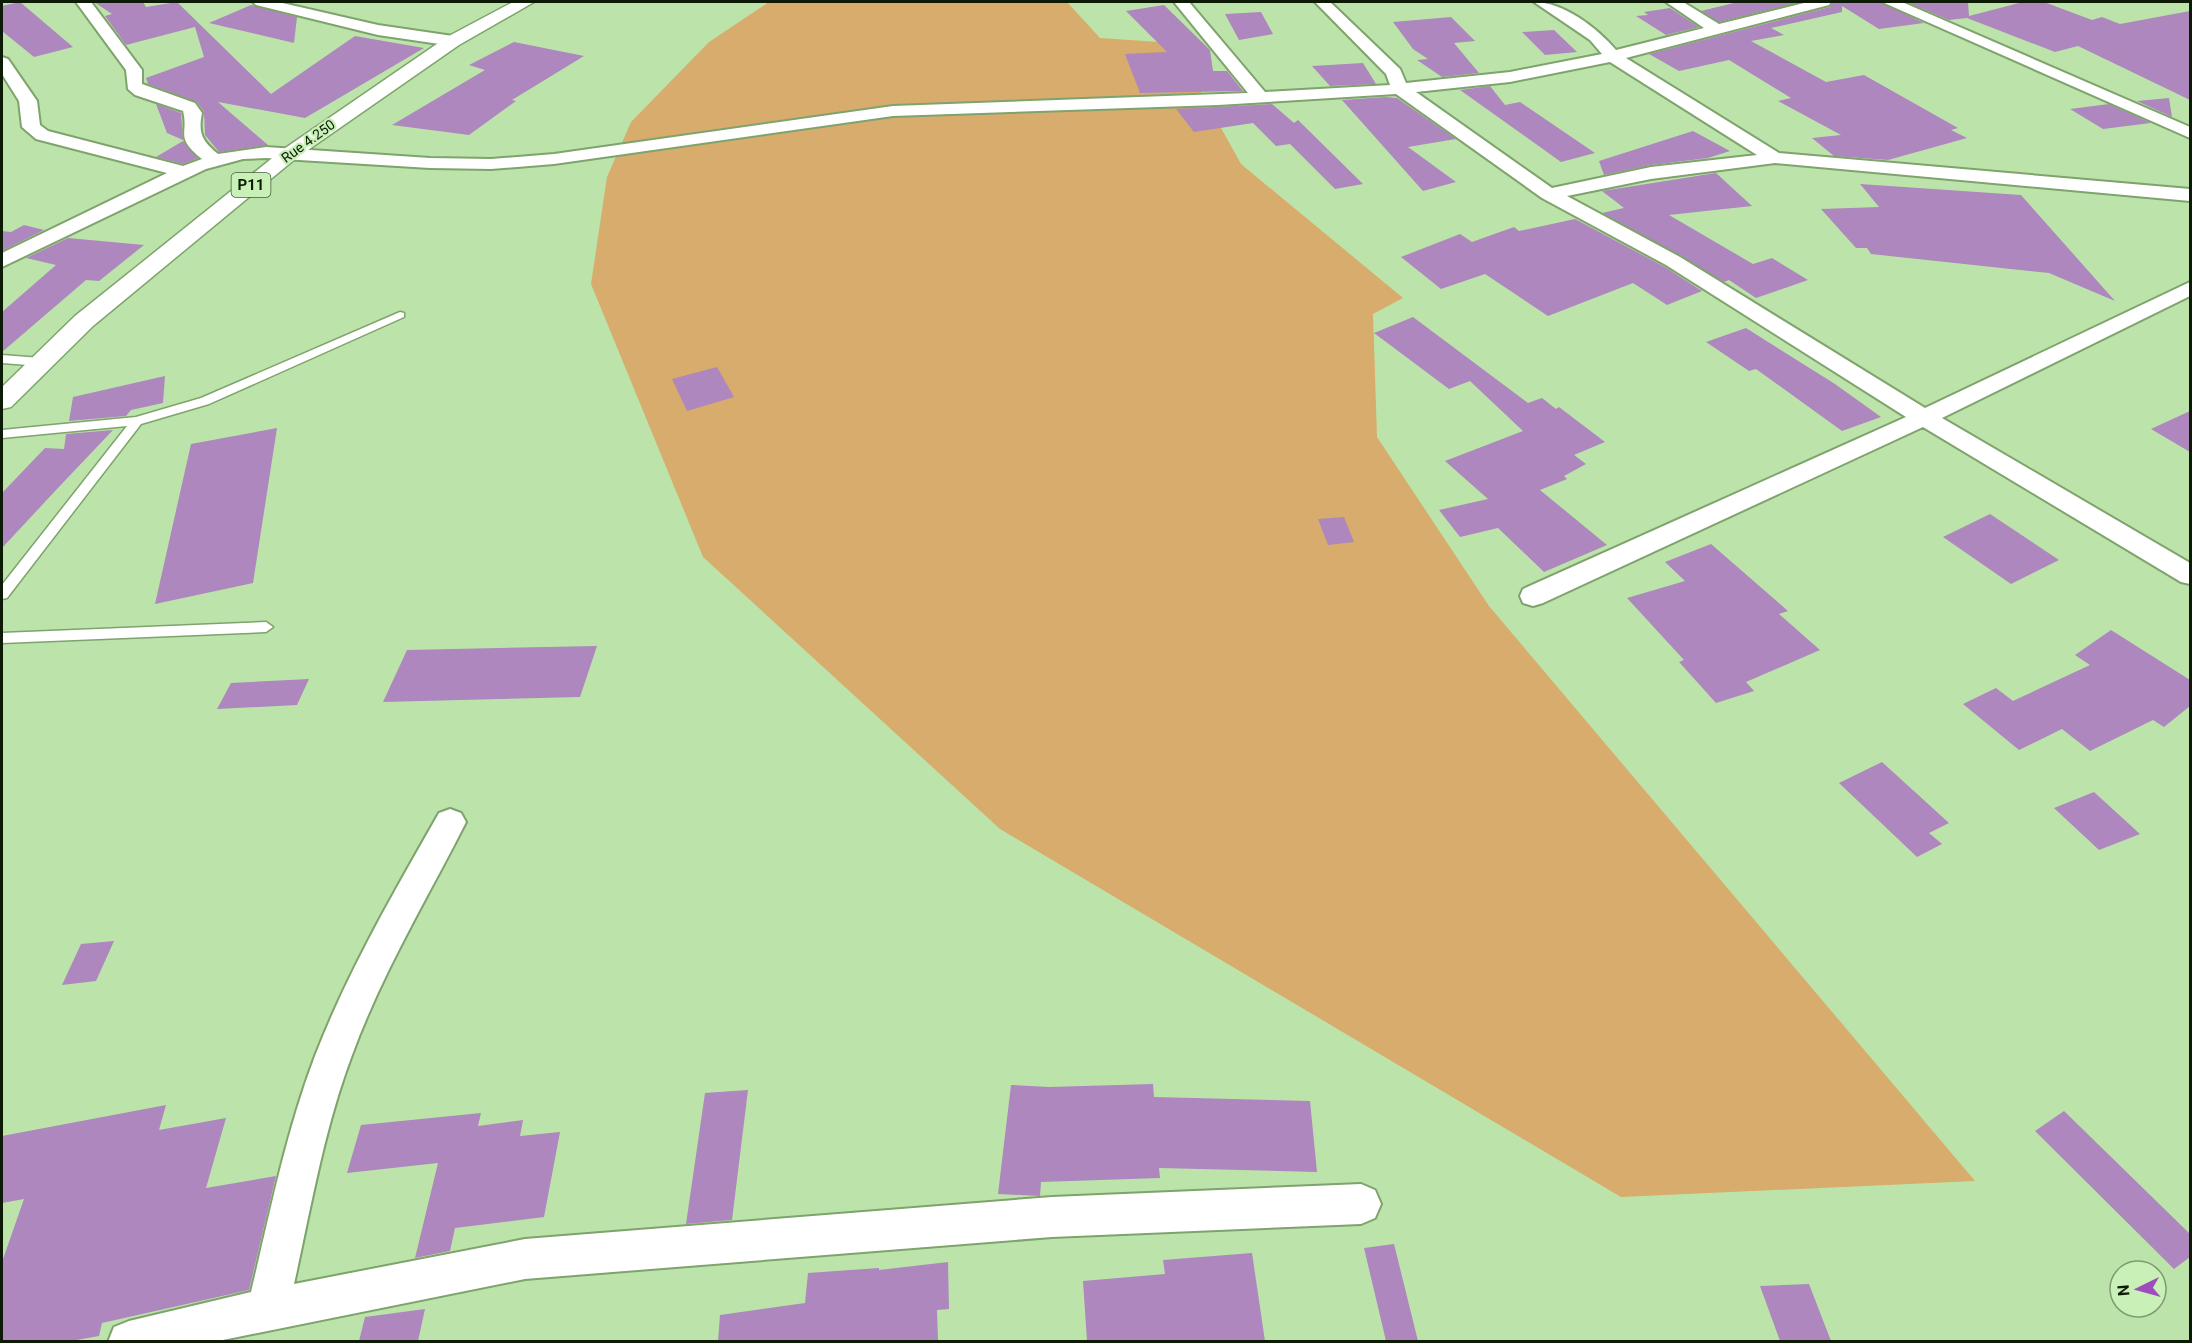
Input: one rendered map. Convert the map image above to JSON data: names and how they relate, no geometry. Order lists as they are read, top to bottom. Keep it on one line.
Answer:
{"streets":{"main road":["Rue 4.250","P11"]},"north":"left"}
